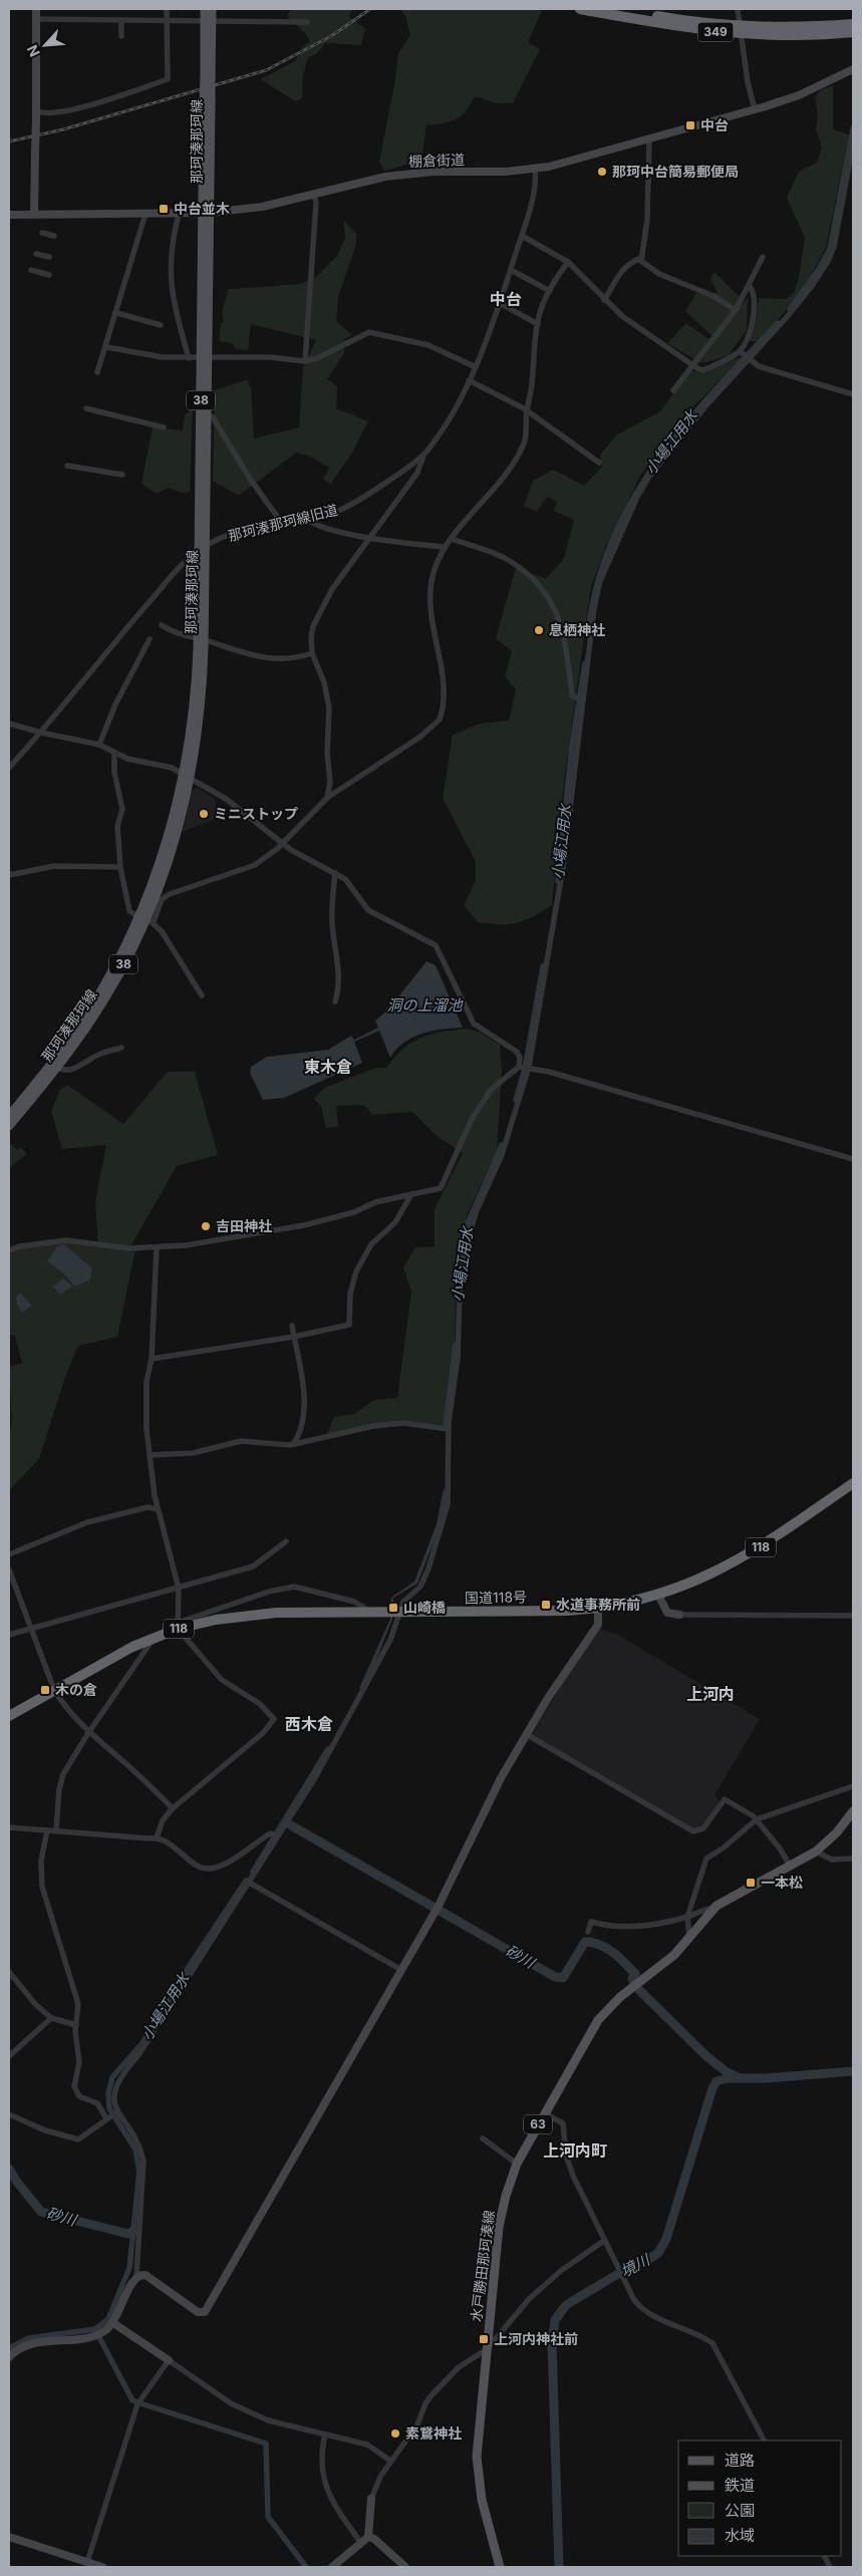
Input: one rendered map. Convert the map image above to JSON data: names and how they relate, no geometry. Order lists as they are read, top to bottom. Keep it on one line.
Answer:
{"streets":{"highway":["349","118","国道118号"],"main road":["那珂湊那珂線","38","63","水戸勝田那珂湊線"],"street":["棚倉街道","那珂湊那珂線旧道"]},"crossings":[["那珂湊那珂線","棚倉街道"],["那珂湊那珂線","那珂湊那珂線旧道"],["棚倉街道","那珂湊那珂線旧道"]],"districts":["中台","東木倉","上河内","西木倉","上河内町"],"water":["小場江用水","洞の上溜池","砂川","境川"],"places":{"transit":["中台","中台並木","水道事務所前","山崎橋","木の倉","一本松","上河内神社前"],"other":["那珂中台簡易郵便局","息栖神社","ミニストップ","吉田神社","素鵞神社"]},"legend":["道路","鉄道","公園","水域"],"north":"bottom left"}
